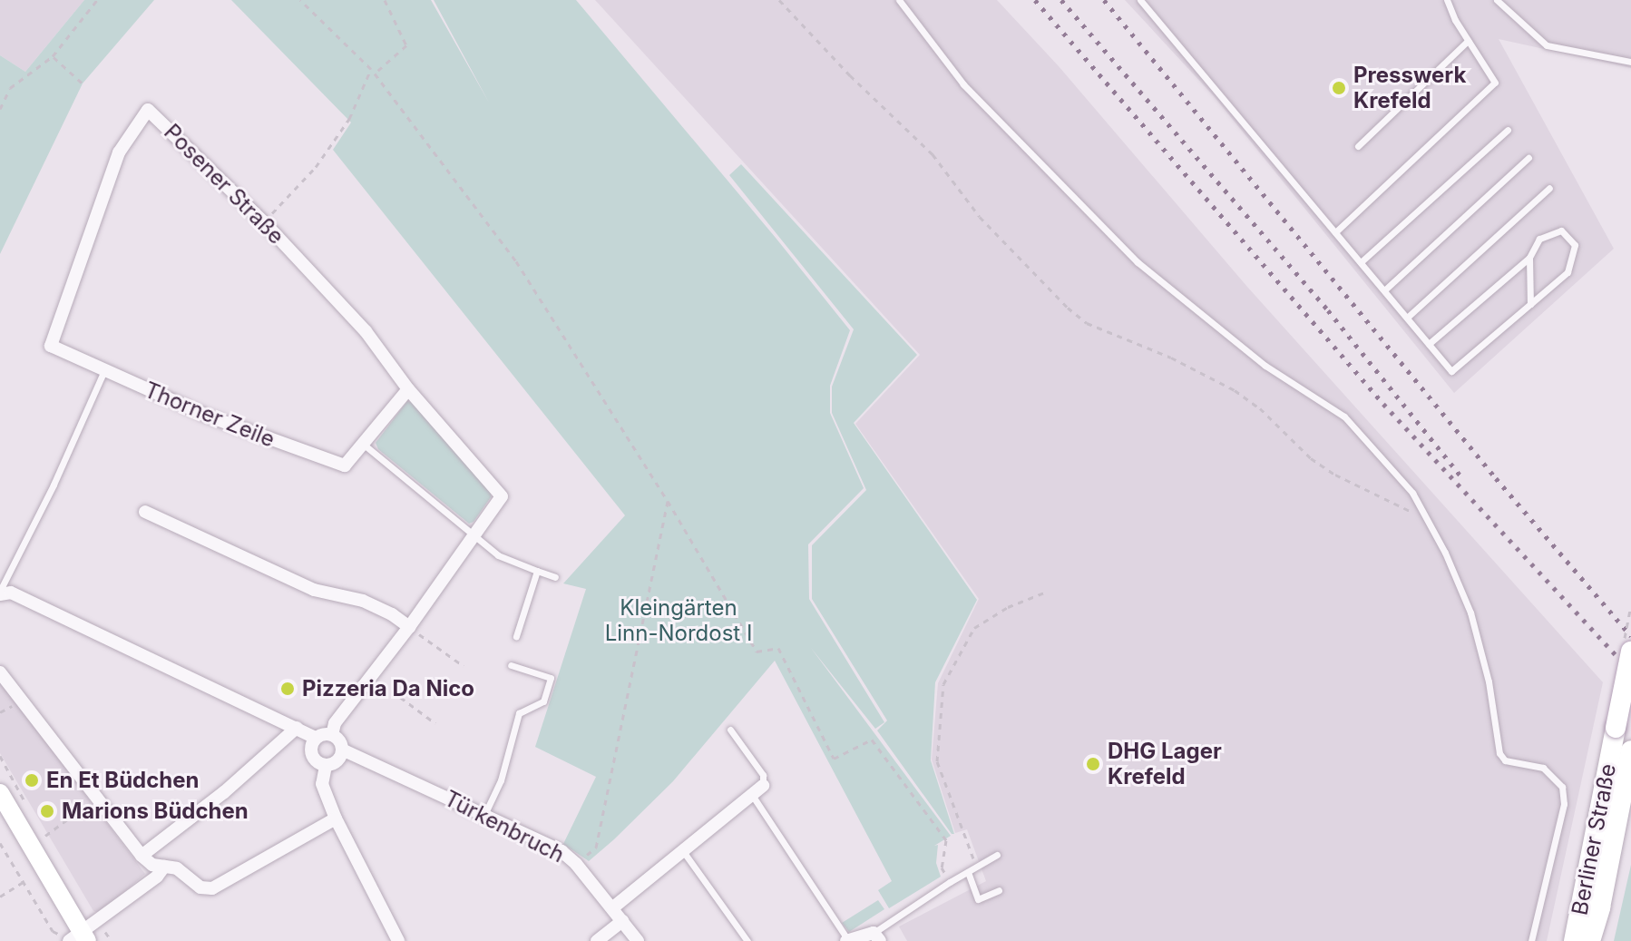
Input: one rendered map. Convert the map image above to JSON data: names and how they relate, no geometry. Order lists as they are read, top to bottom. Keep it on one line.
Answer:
{"streets":{"main road":["Berliner Straße"],"street":["Posener Straße","Thorner Zeile","Türkenbruch"]},"crossings":[["Posener Straße","Thorner Zeile"]],"parks":["Kleingärten Linn-Nordost I"],"places":["Presswerk Krefeld","Pizzeria Da Nico","DHG Lager Krefeld","En Et Büdchen","Marions Büdchen"]}
